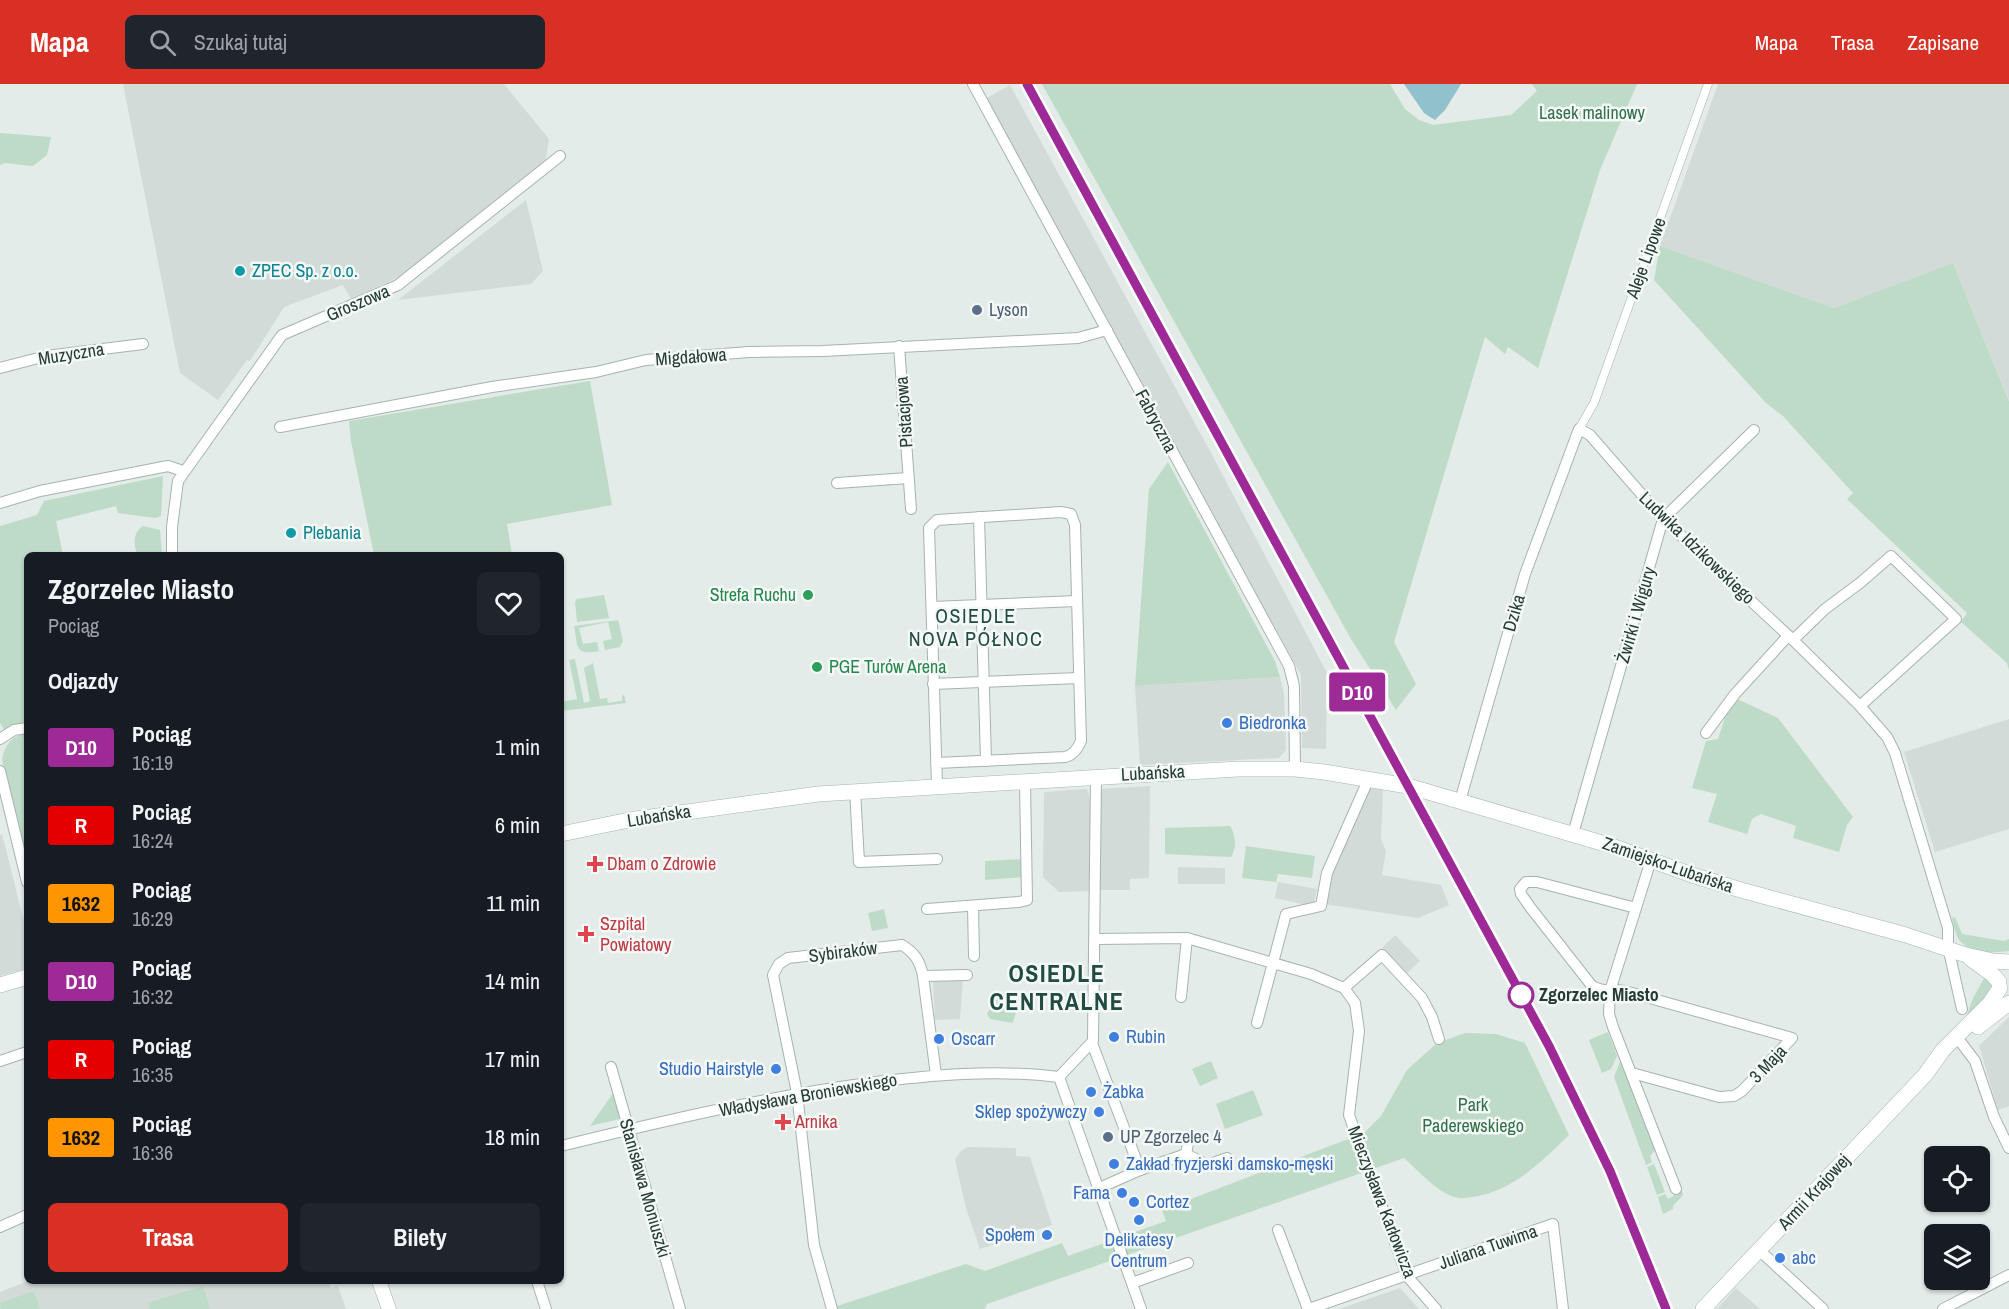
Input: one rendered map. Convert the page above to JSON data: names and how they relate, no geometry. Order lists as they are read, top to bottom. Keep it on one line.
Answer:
{"streets":{"main road":["Lubańska","Zamiejsko-Lubańska","Armii Krajowej"],"street":["Aleje Lipowe","Groszowa","Muzyczna","Migdałowa","Pistacjowa","Fabryczna","Ludwika Idzikowskiego","Dzika","Żwirki i Wigury","Sybiraków","3 Maja","Władysława Broniewskiego","Stanisława Moniuszki","Mieczysława Karłowicza","Juliana Tuwima"]},"crossings":[["Aleje Lipowe","Ludwika Idzikowskiego"],["Aleje Lipowe","Dzika"],["Migdałowa","Pistacjowa"],["Migdałowa","Fabryczna"],["Fabryczna","Lubańska"],["Ludwika Idzikowskiego","Dzika"],["Ludwika Idzikowskiego","Żwirki i Wigury"],["Ludwika Idzikowskiego","Zamiejsko-Lubańska"],["Dzika","Zamiejsko-Lubańska"],["Żwirki i Wigury","Zamiejsko-Lubańska"],["Lubańska","Zamiejsko-Lubańska"],["Zamiejsko-Lubańska","Armii Krajowej"],["Sybiraków","Władysława Broniewskiego"],["Władysława Broniewskiego","Stanisława Moniuszki"],["Mieczysława Karłowicza","Juliana Tuwima"]],"districts":["OSIEDLE NOVA PÓŁNOC","OSIEDLE CENTRALNE"],"parks":["Lasek malinowy","Park Paderewskiego"],"places":{"other":["ZPEC Sp. z o.o.","Lyson","Plebania","Strefa Ruchu","PGE Turów Arena","Biedronka","Zgorzelec Miasto","Rubin","Oscarr","Studio Hairstyle","Żabka","Sklep spożywczy","UP Zgorzelec 4","Zakład fryzjerski damsko-męski","Fama","Cortez","Delikatesy Centrum","Społem","abc"],"health":["Dbam o Zdrowie","Szpital Powiatowy","Arnika"]},"page":{"header":"Mapa","search":"Szukaj tutaj","nav":["Mapa","Trasa","Zapisane"],"on_map":"D10","heading":[["Zgorzelec Miasto","Pociąg"],"Odjazdy"],"list":[{"mark":"D10","name":"Pociąg","note":"16:19","value":"1 min"},{"mark":"R","name":"Pociąg","note":"16:24","value":"6 min"},{"mark":"1632","name":"Pociąg","note":"16:29","value":"11 min"},{"mark":"D10","name":"Pociąg","note":"16:32","value":"14 min"},{"mark":"R","name":"Pociąg","note":"16:35","value":"17 min"},{"mark":"1632","name":"Pociąg","note":"16:36","value":"18 min"}],"buttons":["Trasa","Bilety"]}}
